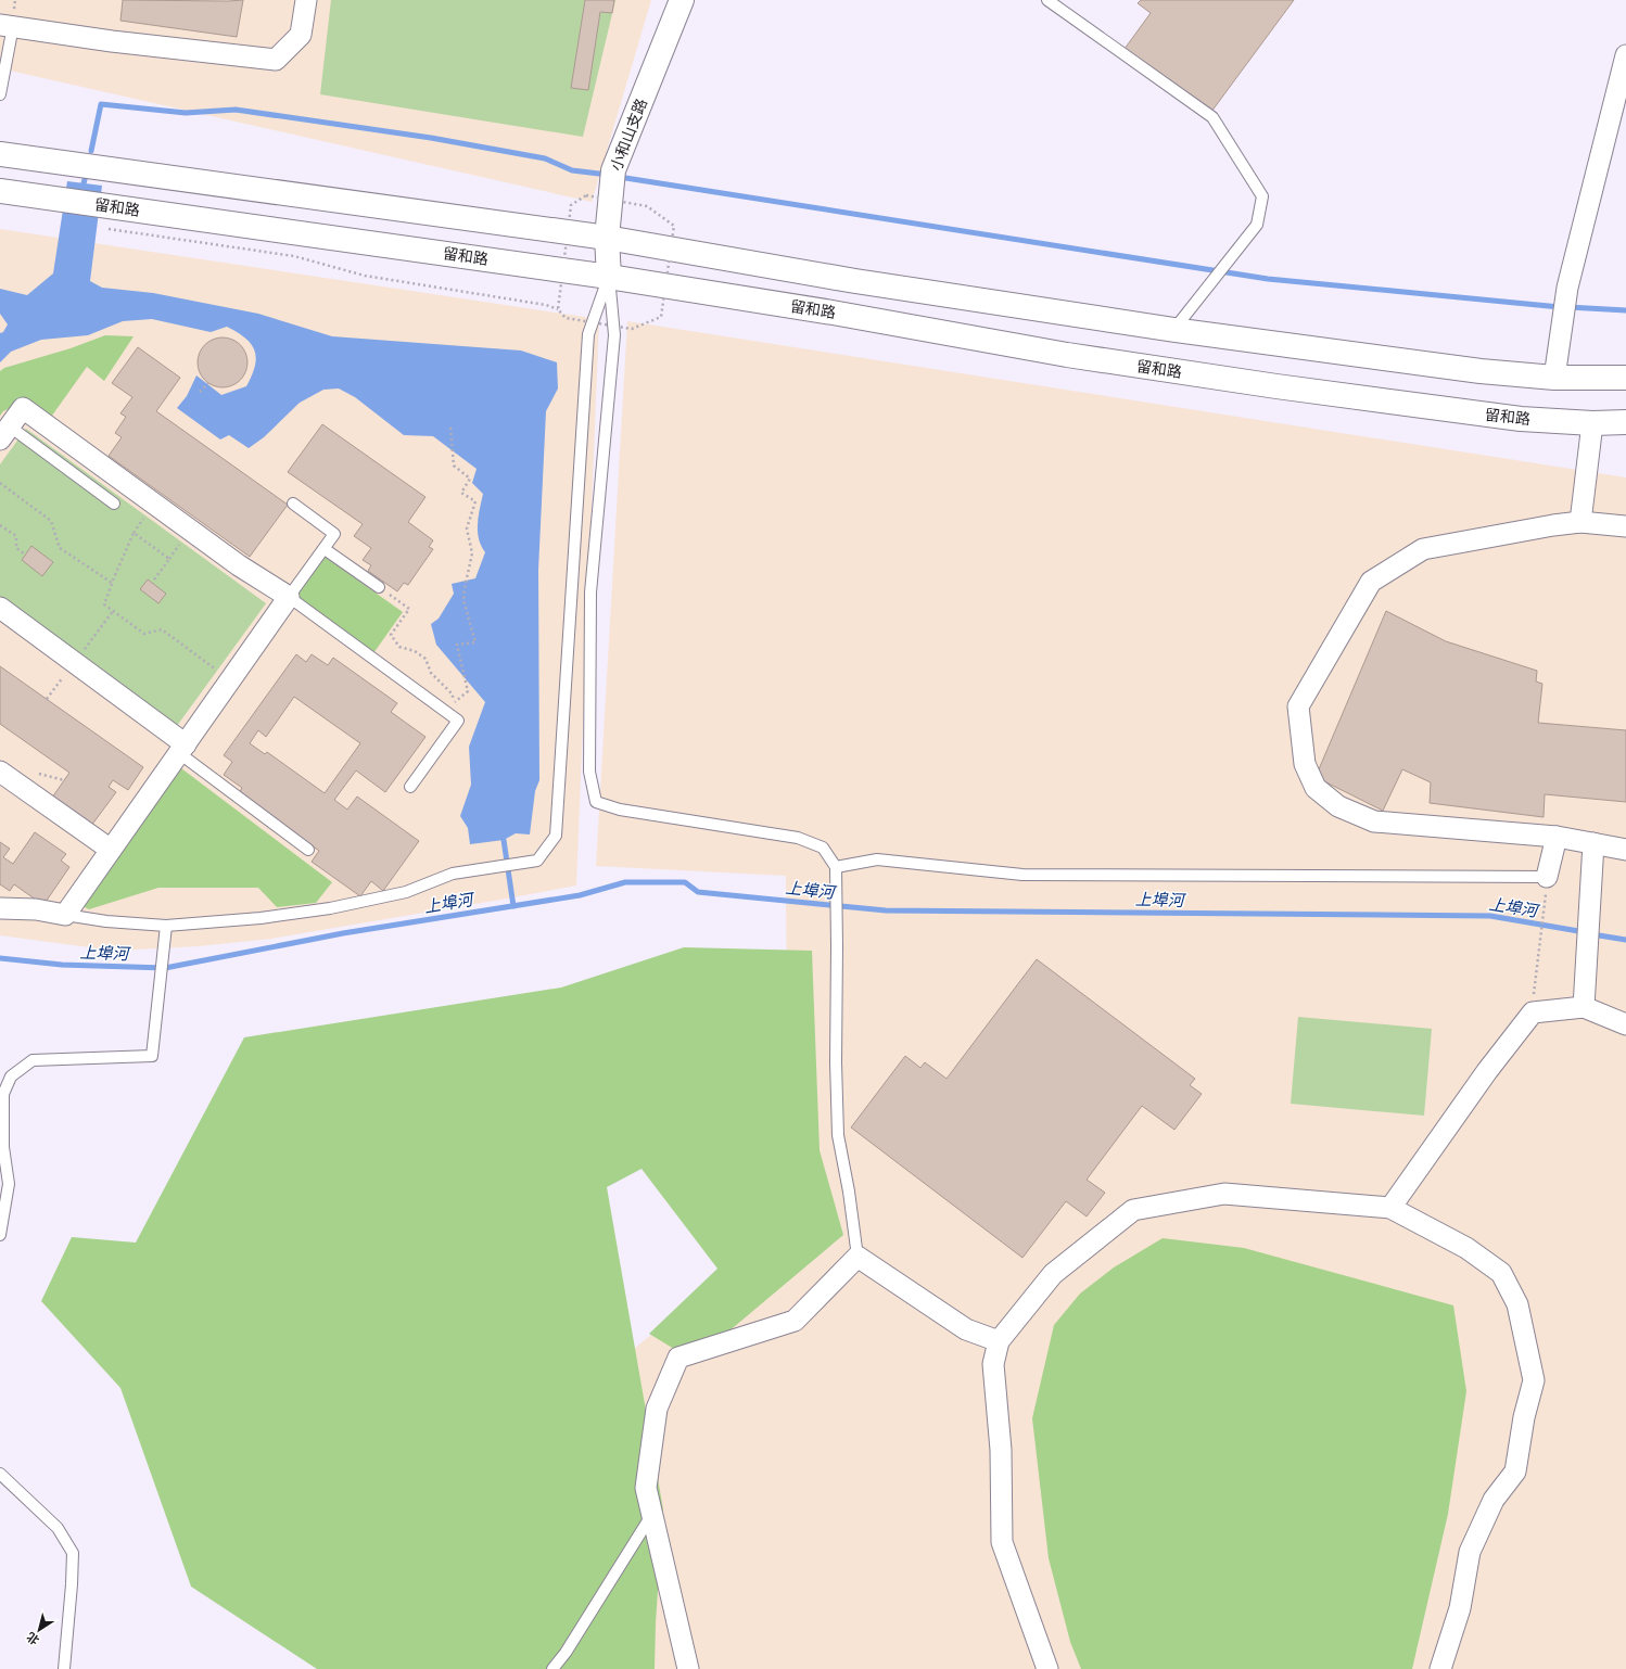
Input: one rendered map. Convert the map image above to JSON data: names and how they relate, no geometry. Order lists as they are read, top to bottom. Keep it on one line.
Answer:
{"streets":{"main road":["小和山支路","留和路"]},"crossings":[["小和山支路","留和路"]],"water":["上埠河"],"north":"bottom left"}
